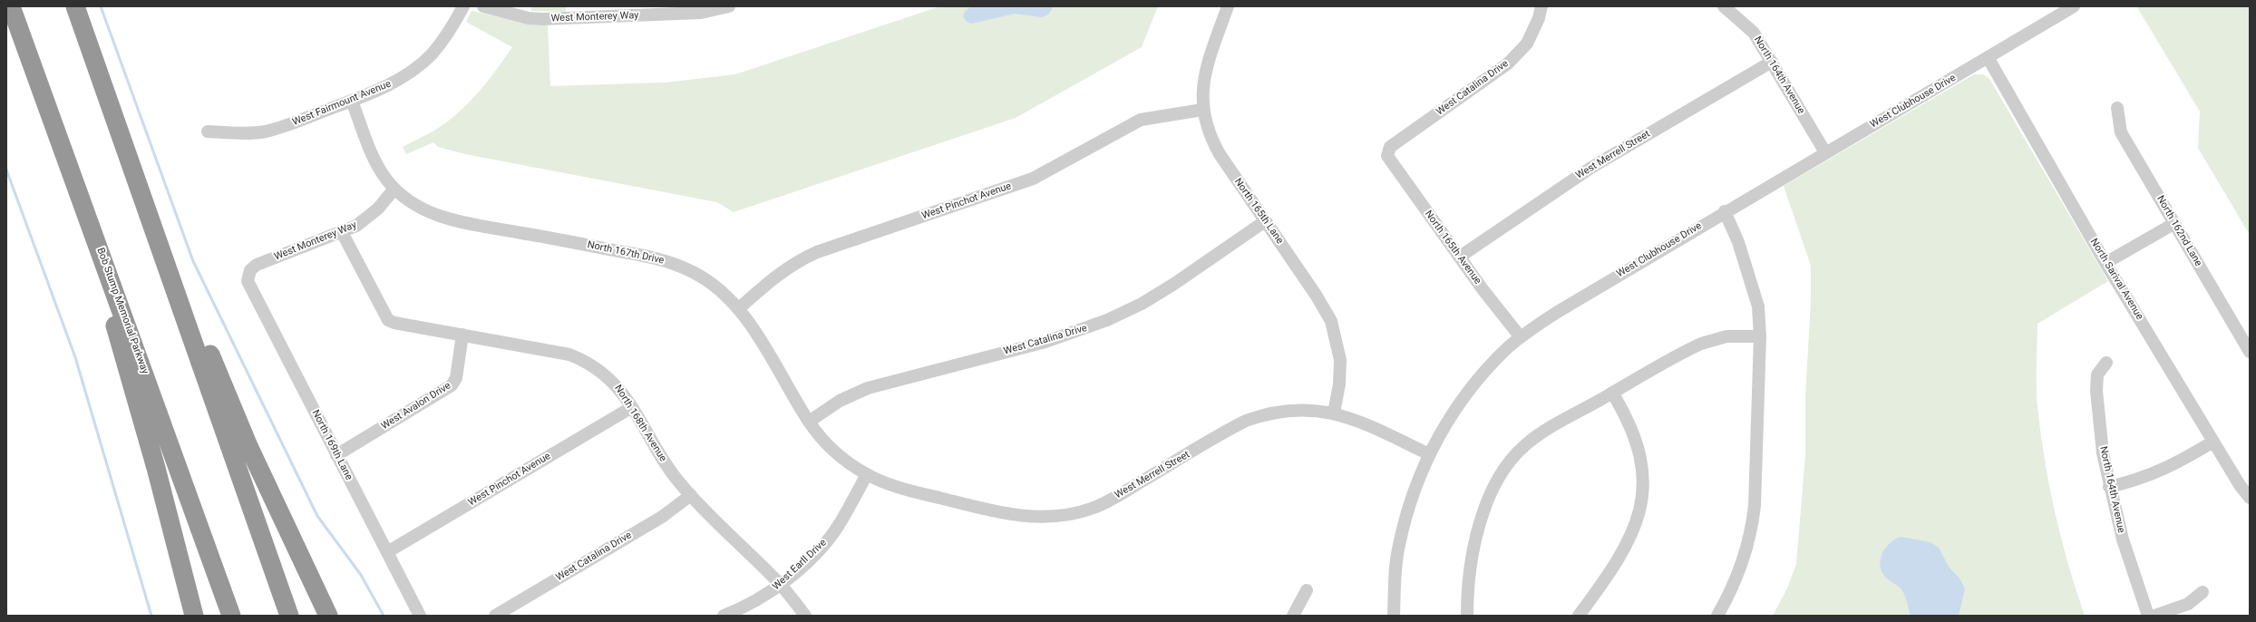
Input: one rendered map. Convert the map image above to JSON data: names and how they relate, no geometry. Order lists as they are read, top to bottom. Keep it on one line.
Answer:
{"streets":{"highway":["Bob Stump Memorial Parkway"],"street":["West Monterey Way","North 164th Avenue","West Catalina Drive","West Clubhouse Drive","West Fairmount Avenue","West Merrell Street","West Pinchot Avenue","North 165th Lane","North 162nd Lane","North 165th Avenue","North 167th Drive","North Sarival Avenue","West Avalon Drive","North 168th Avenue","North 169th Lane","West Earll Drive"]},"crossings":[["West Monterey Way","North 167th Drive"],["West Monterey Way","North 168th Avenue"],["West Monterey Way","North 169th Lane"],["North 164th Avenue","West Clubhouse Drive"],["North 164th Avenue","West Merrell Street"],["West Catalina Drive","North 165th Lane"],["West Catalina Drive","North 165th Avenue"],["West Catalina Drive","North 167th Drive"],["West Catalina Drive","North 168th Avenue"],["West Clubhouse Drive","West Merrell Street"],["West Clubhouse Drive","North 165th Avenue"],["West Clubhouse Drive","North Sarival Avenue"],["West Fairmount Avenue","North 167th Drive"],["West Merrell Street","North 165th Lane"],["West Merrell Street","North 165th Avenue"],["West Merrell Street","North 167th Drive"],["West Merrell Street","West Earll Drive"],["West Pinchot Avenue","North 165th Lane"],["West Pinchot Avenue","North 167th Drive"],["West Pinchot Avenue","North 168th Avenue"],["West Pinchot Avenue","North 169th Lane"],["North 167th Drive","West Earll Drive"],["West Avalon Drive","North 168th Avenue"],["West Avalon Drive","North 169th Lane"],["North 168th Avenue","West Earll Drive"]]}
